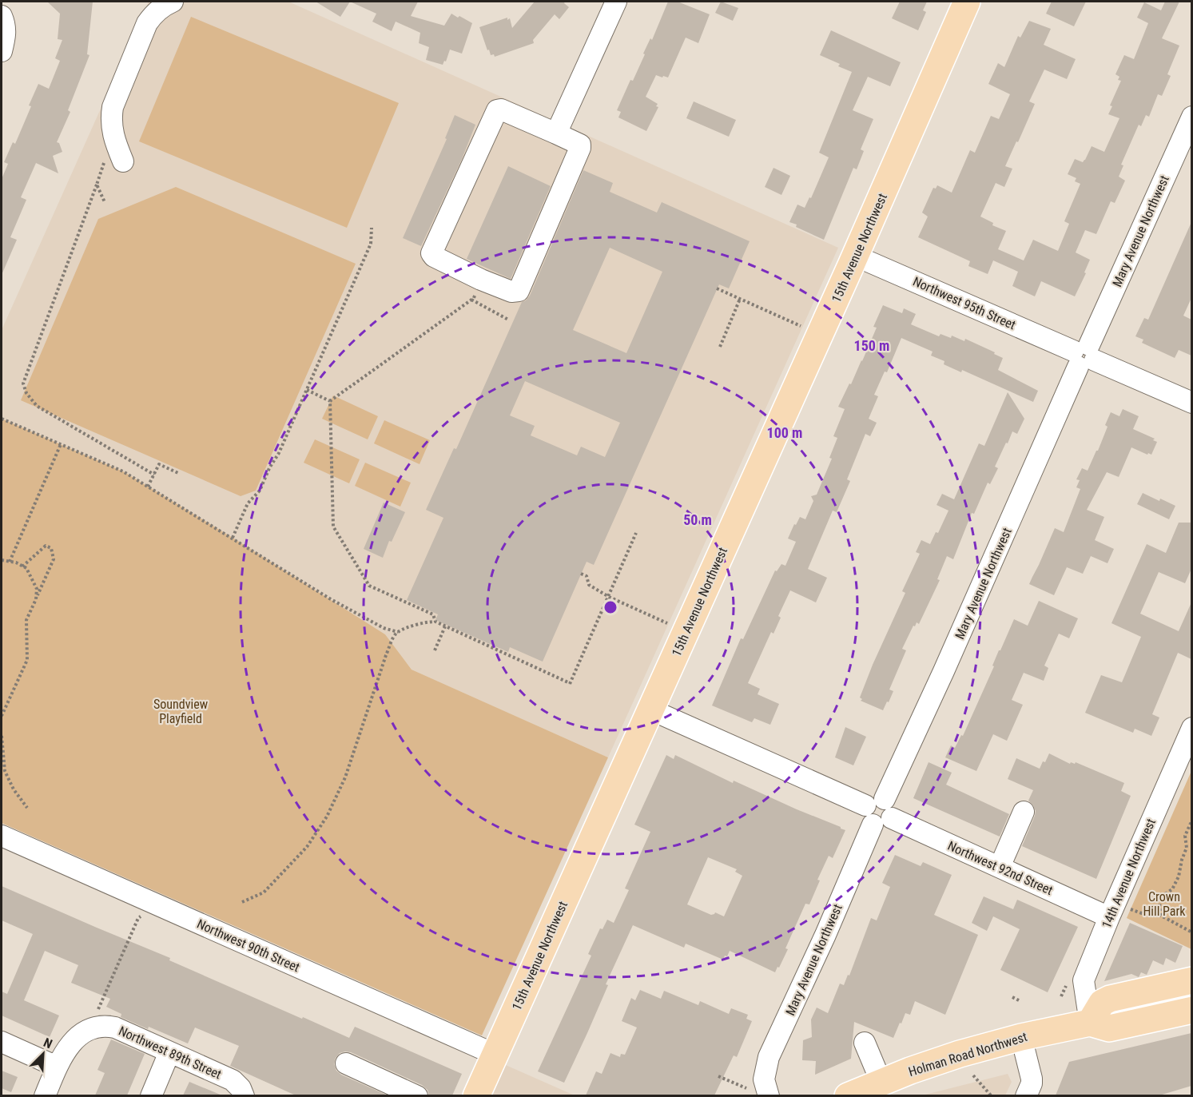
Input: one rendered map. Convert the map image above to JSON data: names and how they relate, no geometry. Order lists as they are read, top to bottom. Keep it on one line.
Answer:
{"streets":{"main road":["15th Avenue Northwest","Holman Road Northwest"],"street":["Mary Avenue Northwest","Northwest 95th Street","Northwest 92nd Street","14th Avenue Northwest","Northwest 90th Street","Northwest 89th Street"]},"crossings":[["Mary Avenue Northwest","Northwest 95th Street"],["Mary Avenue Northwest","Northwest 92nd Street"],["15th Avenue Northwest","Northwest 95th Street"],["15th Avenue Northwest","Northwest 90th Street"],["Northwest 92nd Street","14th Avenue Northwest"],["14th Avenue Northwest","Holman Road Northwest"]],"parks":["Soundview Playfield","Crown Hill Park"],"north":"top right","rings":["150 m","100 m","50 m"]}
